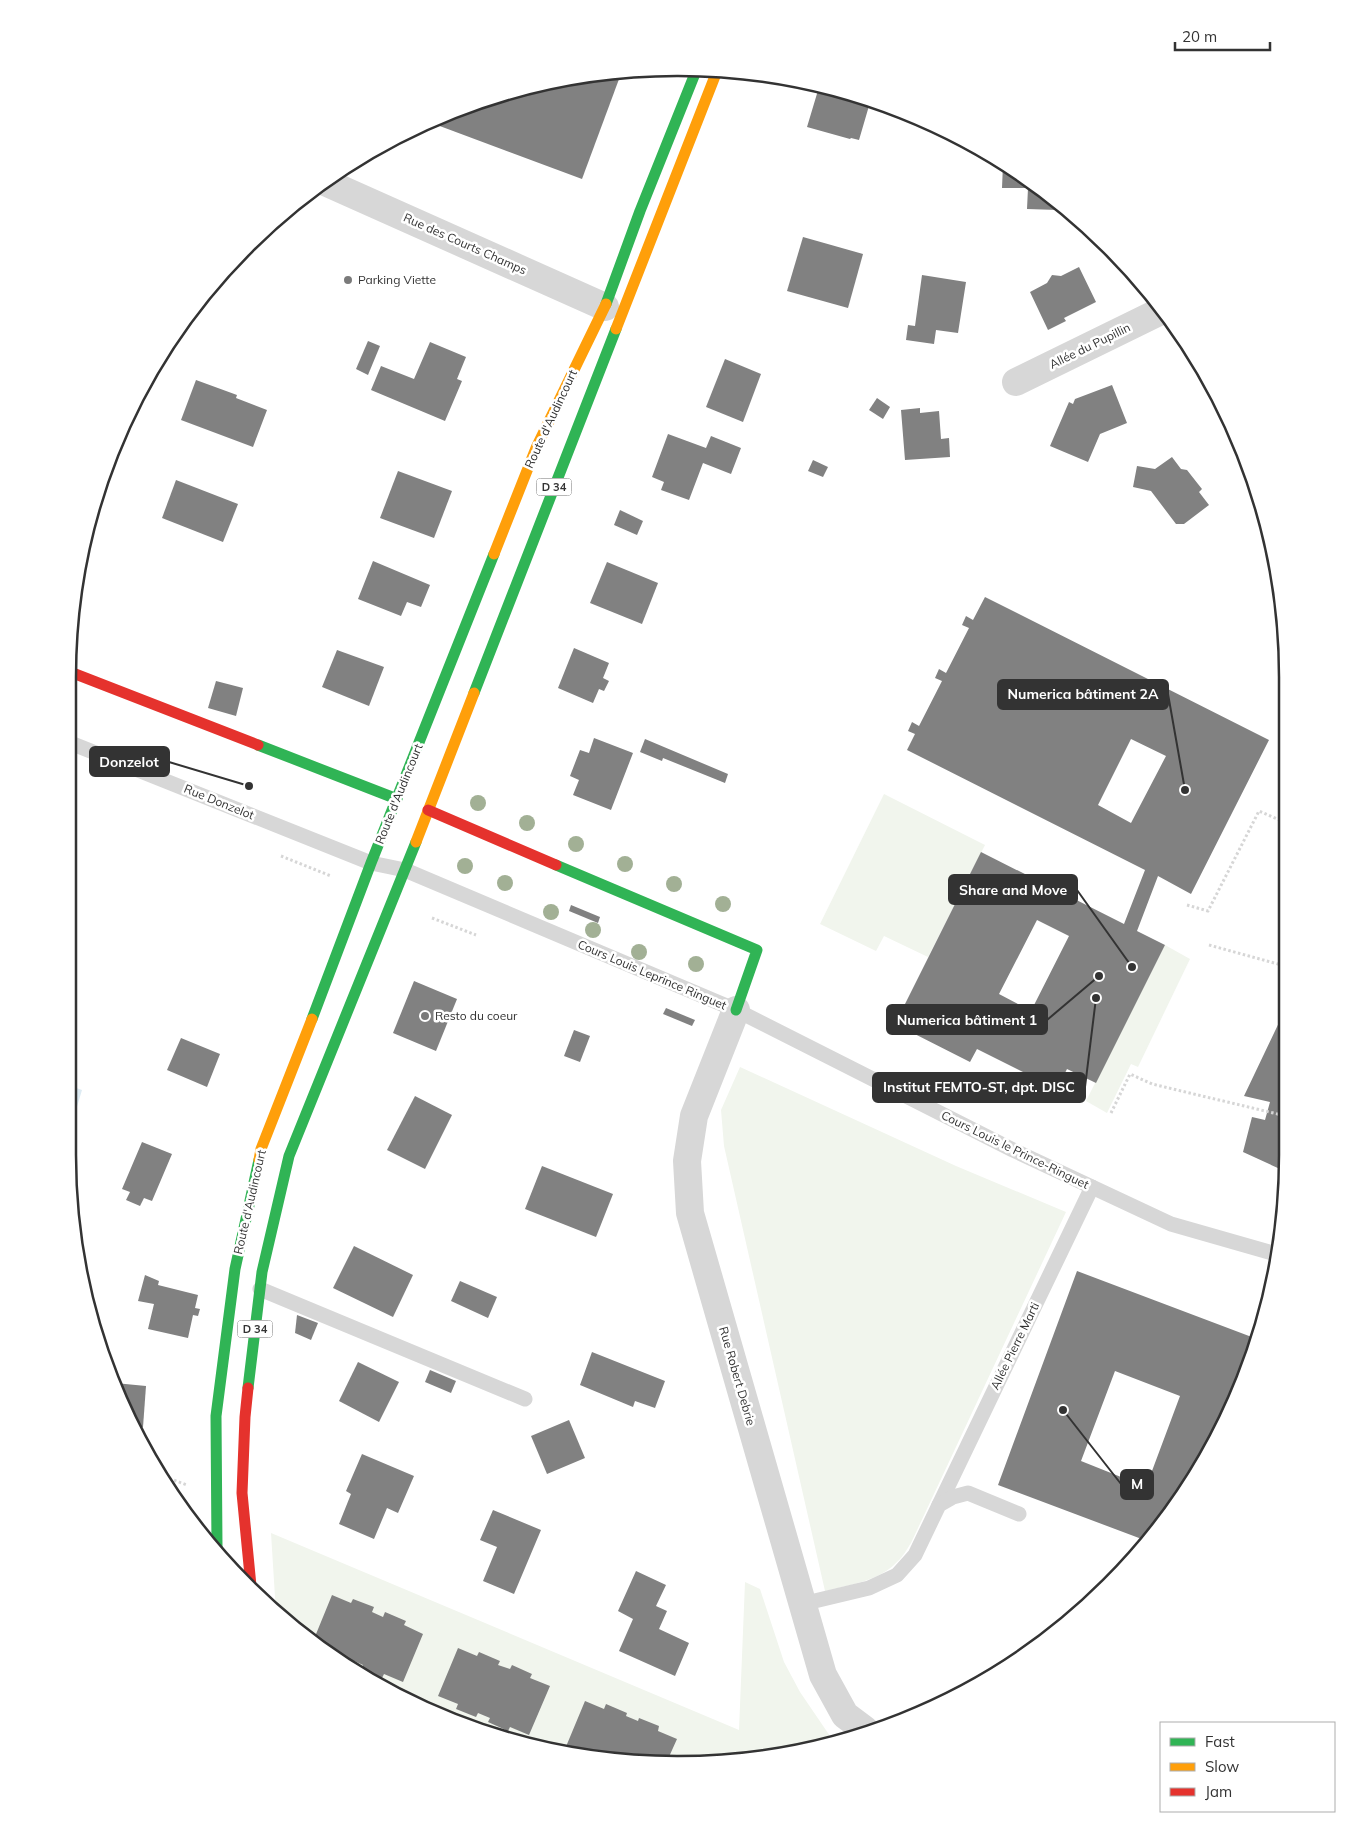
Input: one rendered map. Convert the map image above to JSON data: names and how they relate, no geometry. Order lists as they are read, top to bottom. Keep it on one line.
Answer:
{"streets":{"main road":["Route d'Audincourt","D 34","Cours Louis Leprince Ringuet"],"street":["Rue des Courts Champs","Allée du Pupillin","Rue Robert Debrie"],"lane":["Rue Donzelot","Cours Louis le Prince-Ringuet","Allée Pierre Marti"]},"crossings":[["Rue des Courts Champs","Route d'Audincourt"],["Route d'Audincourt","Rue Donzelot"],["Route d'Audincourt","Cours Louis Leprince Ringuet"],["Rue Donzelot","Cours Louis Leprince Ringuet"],["Cours Louis Leprince Ringuet","Cours Louis le Prince-Ringuet"],["Cours Louis Leprince Ringuet","Rue Robert Debrie"],["Cours Louis le Prince-Ringuet","Allée Pierre Marti"],["Cours Louis le Prince-Ringuet","Rue Robert Debrie"],["Allée Pierre Marti","Rue Robert Debrie"]],"places":["Parking Viette","Donzelot","Numerica bâtiment 2A","Share and Move","Numerica bâtiment 1","Institut FEMTO-ST, dpt. DISC","Resto du coeur","M"],"legend":["Fast","Slow","Jam"],"scale_bar":"20 m"}
